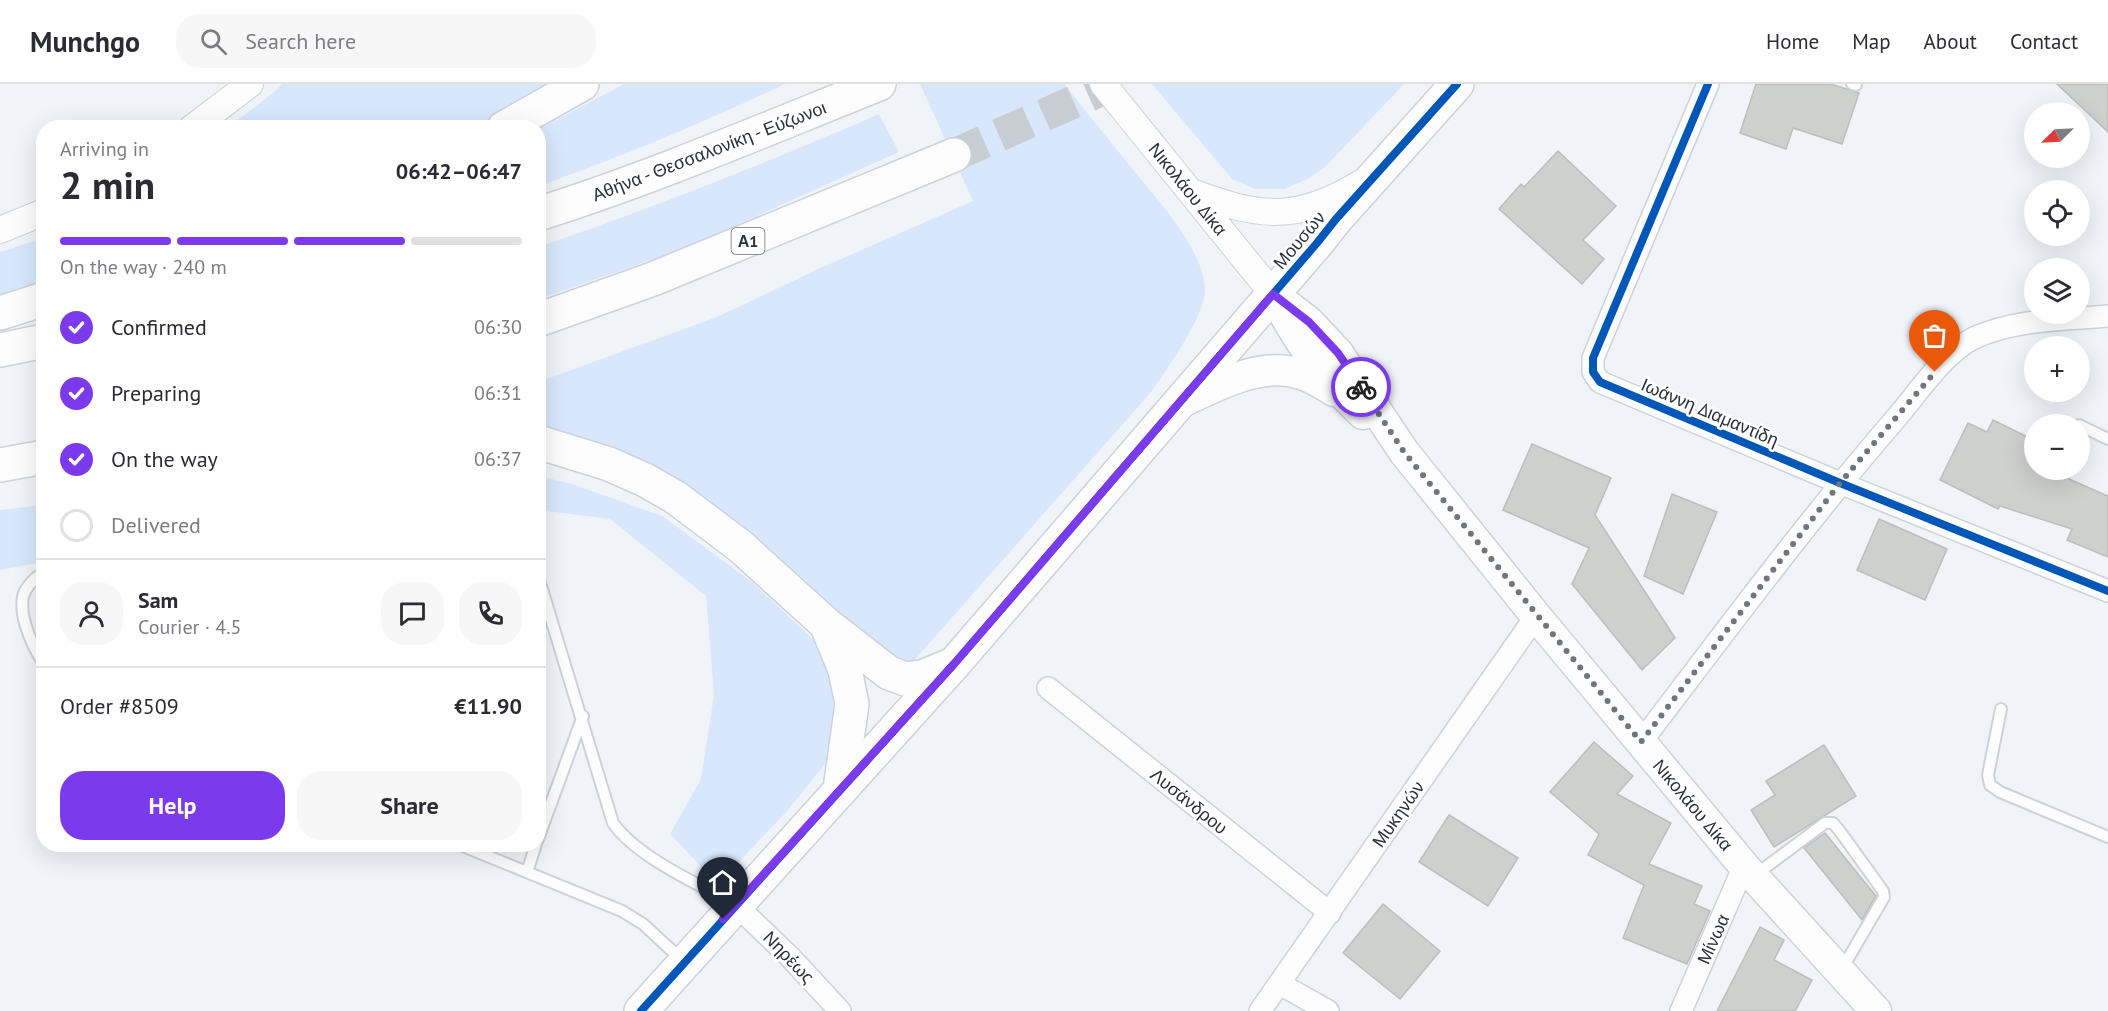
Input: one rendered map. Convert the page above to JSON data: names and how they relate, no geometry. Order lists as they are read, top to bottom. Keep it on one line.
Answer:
{"streets":{"main road":["Αθήνα - Θεσσαλονίκη - Εύζωνοι","Νικολάου Δίκα","Μουσών","Α1"],"street":["Ιωάννη Διαμαντίδη","Λυσάνδρου","Μυκηνών","Μίνωα","Νηρέως"]},"crossings":[["Νικολάου Δίκα","Μουσών"],["Νικολάου Δίκα","Μυκηνών"],["Νικολάου Δίκα","Μίνωα"],["Μουσών","Νηρέως"],["Λυσάνδρου","Μυκηνών"]],"north":"bottom left","page":{"header":"Munchgo","search":"Search here","nav":["Home","Map","About","Contact"],"map_buttons":["+","−"],"heading":["2 min","Arriving in","06:42–06:47"],"panel":["Sam","Courier · 4.5","Order #8509","€11.90"],"bar":"On the way · 240 m","list":[["Confirmed","06:30"],["Preparing","06:31"],["On the way","06:37"],"Delivered"],"buttons":["Help","Share"]}}
